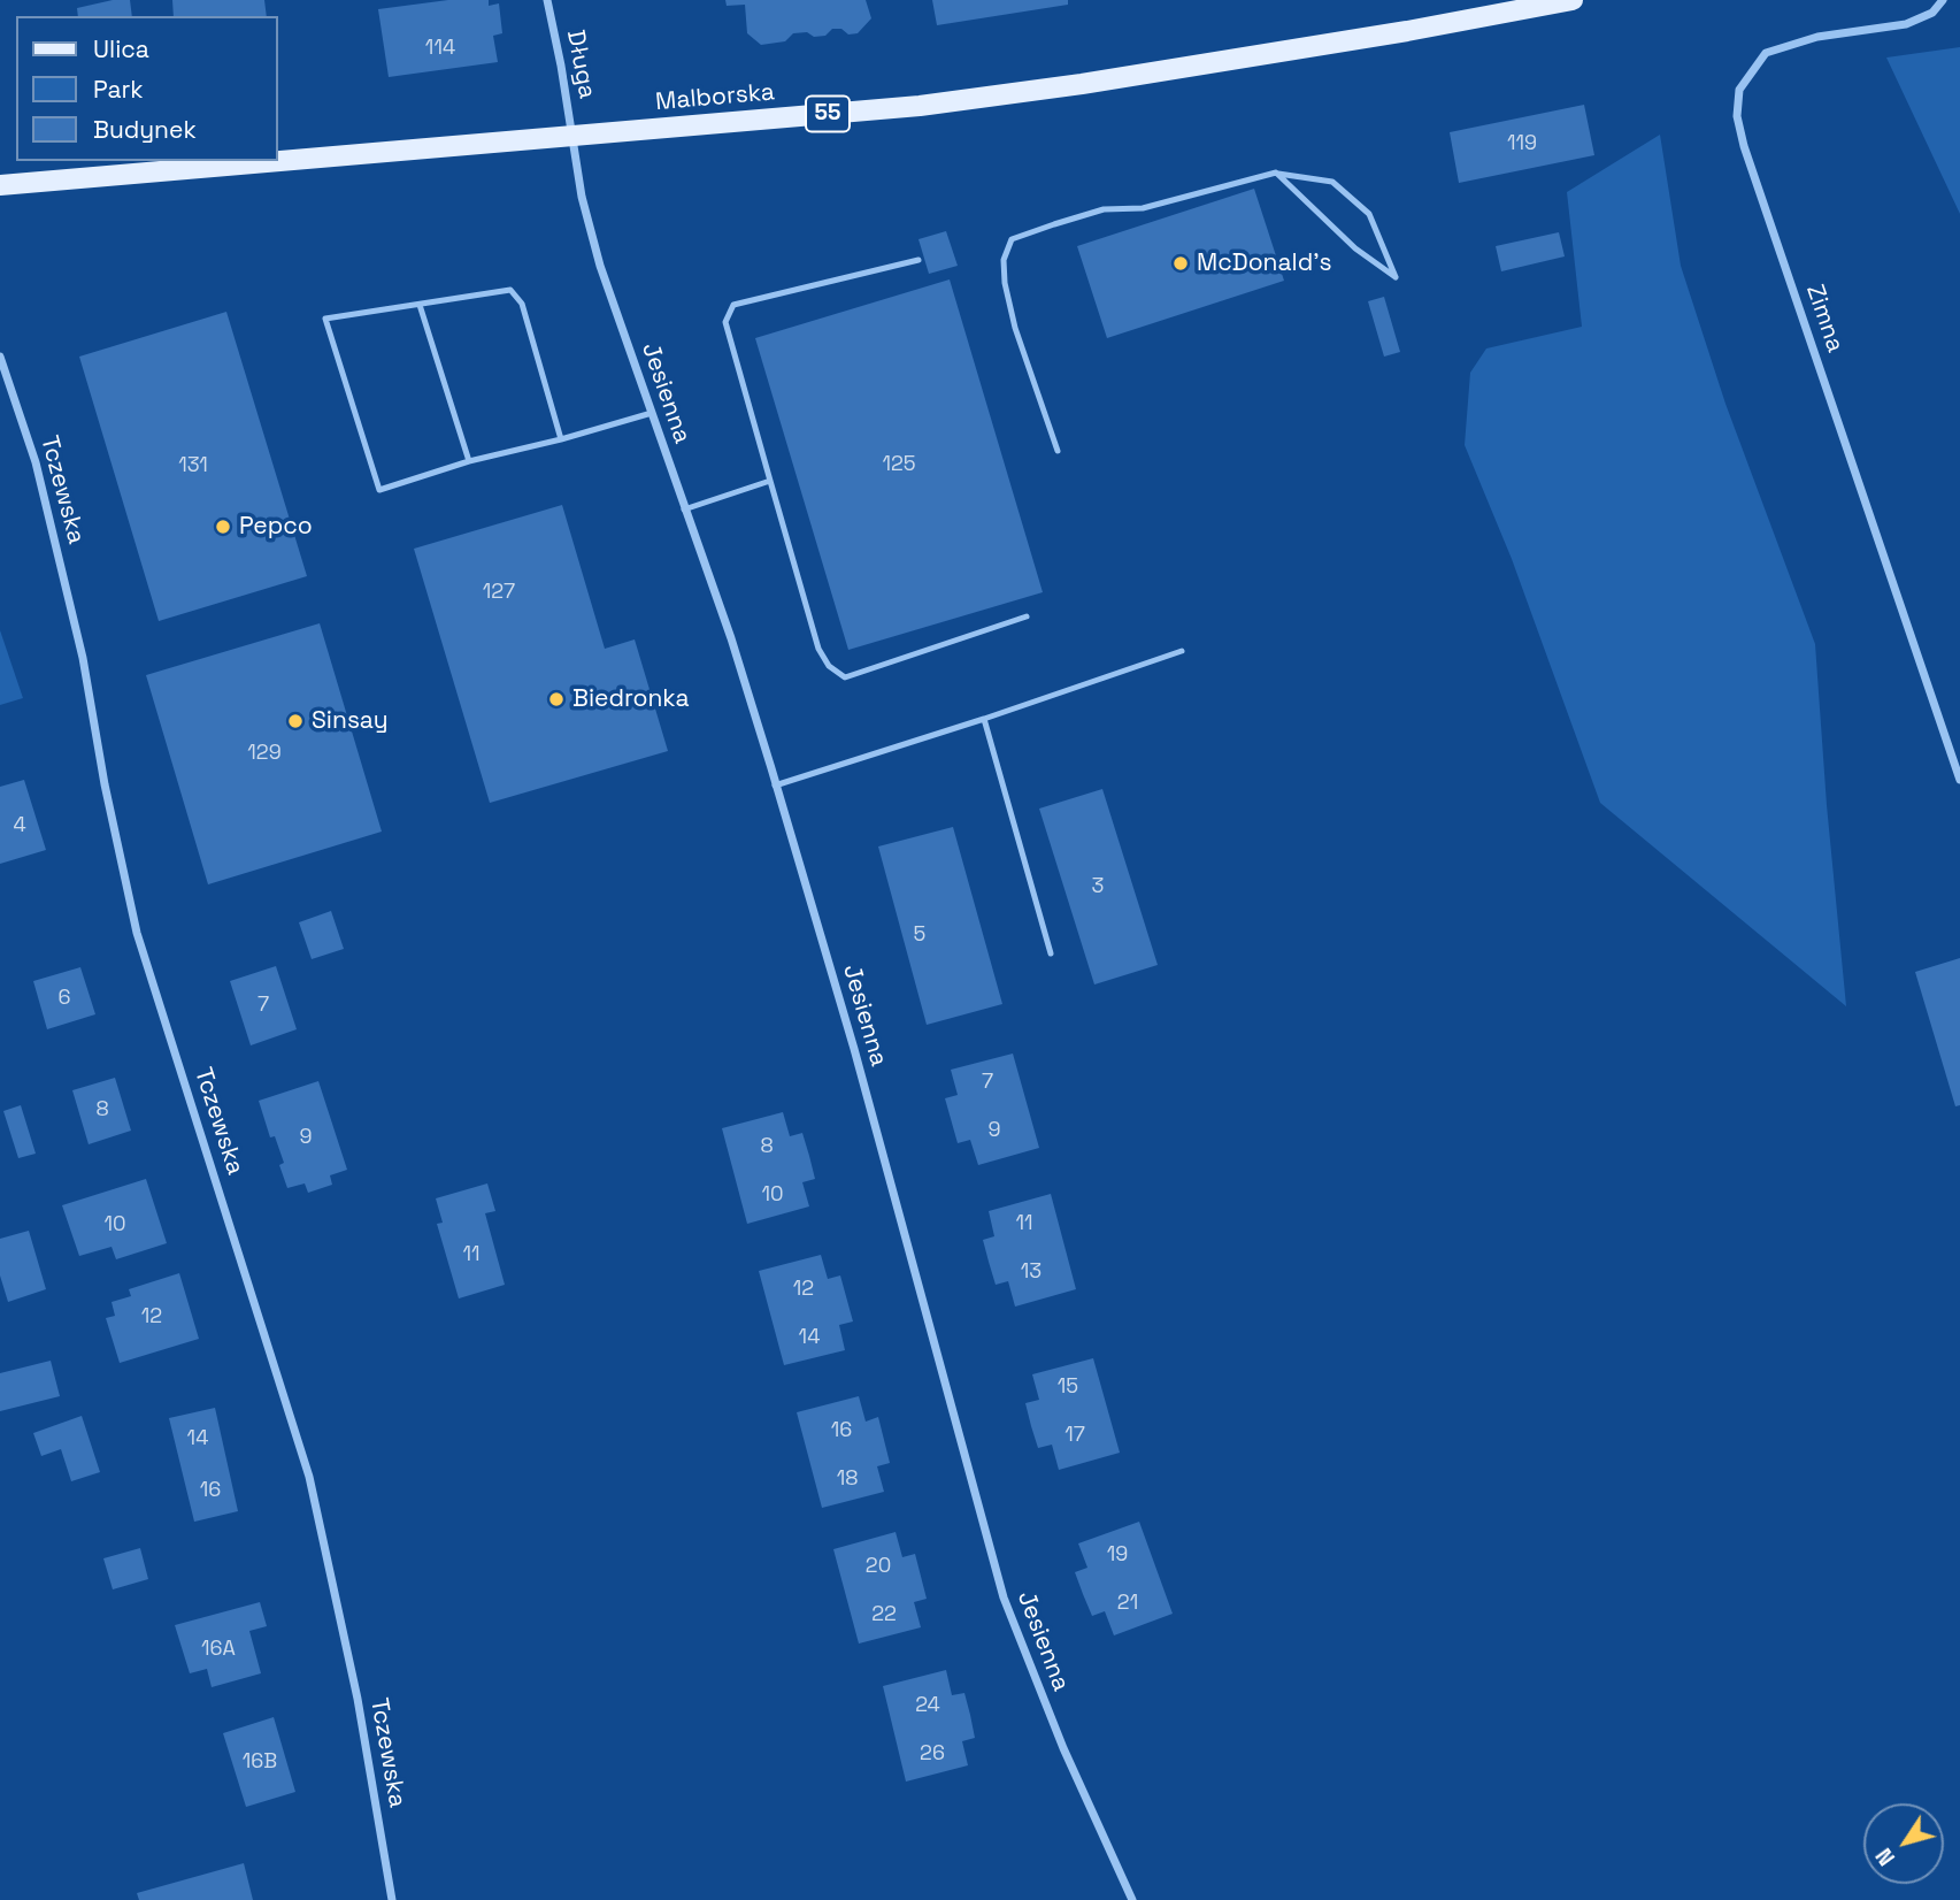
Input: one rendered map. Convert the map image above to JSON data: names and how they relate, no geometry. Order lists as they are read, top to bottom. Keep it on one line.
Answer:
{"streets":{"main road":["Malborska","55"],"street":["Długa","Zimna","Jesienna","Tczewska"]},"crossings":[["Długa","Malborska"],["Długa","Jesienna"],["Malborska","Jesienna"]],"places":["McDonald's","Pepco","Biedronka","Sinsay"],"house_numbers":["114","119","125","131","127","129","4","3","5","6","7","7","8","9","9","8","10","11","10","11","13","12","12","14","15","16","17","14","18","16","19","20","21","22","16A","24","26","16B"],"legend":["Ulica","Park","Budynek"],"north":"bottom left"}
